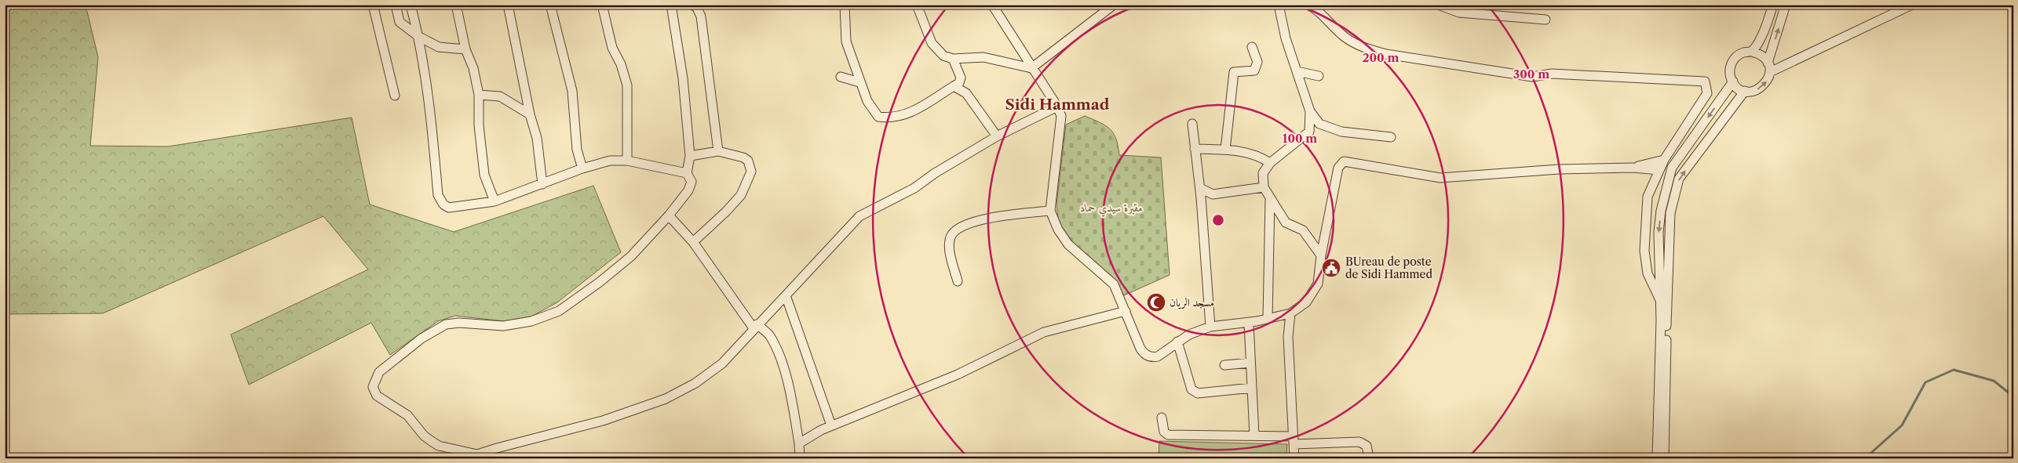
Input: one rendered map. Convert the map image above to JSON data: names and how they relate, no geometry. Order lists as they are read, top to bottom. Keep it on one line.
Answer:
{"districts":["Sidi Hammad"],"parks":["مقبرة سيدي حماد"],"places":{"public building":["BUreau de poste de Sidi Hammed"],"mosque":["مسجد الريان"]},"rings":["200 m","300 m","100 m"]}
